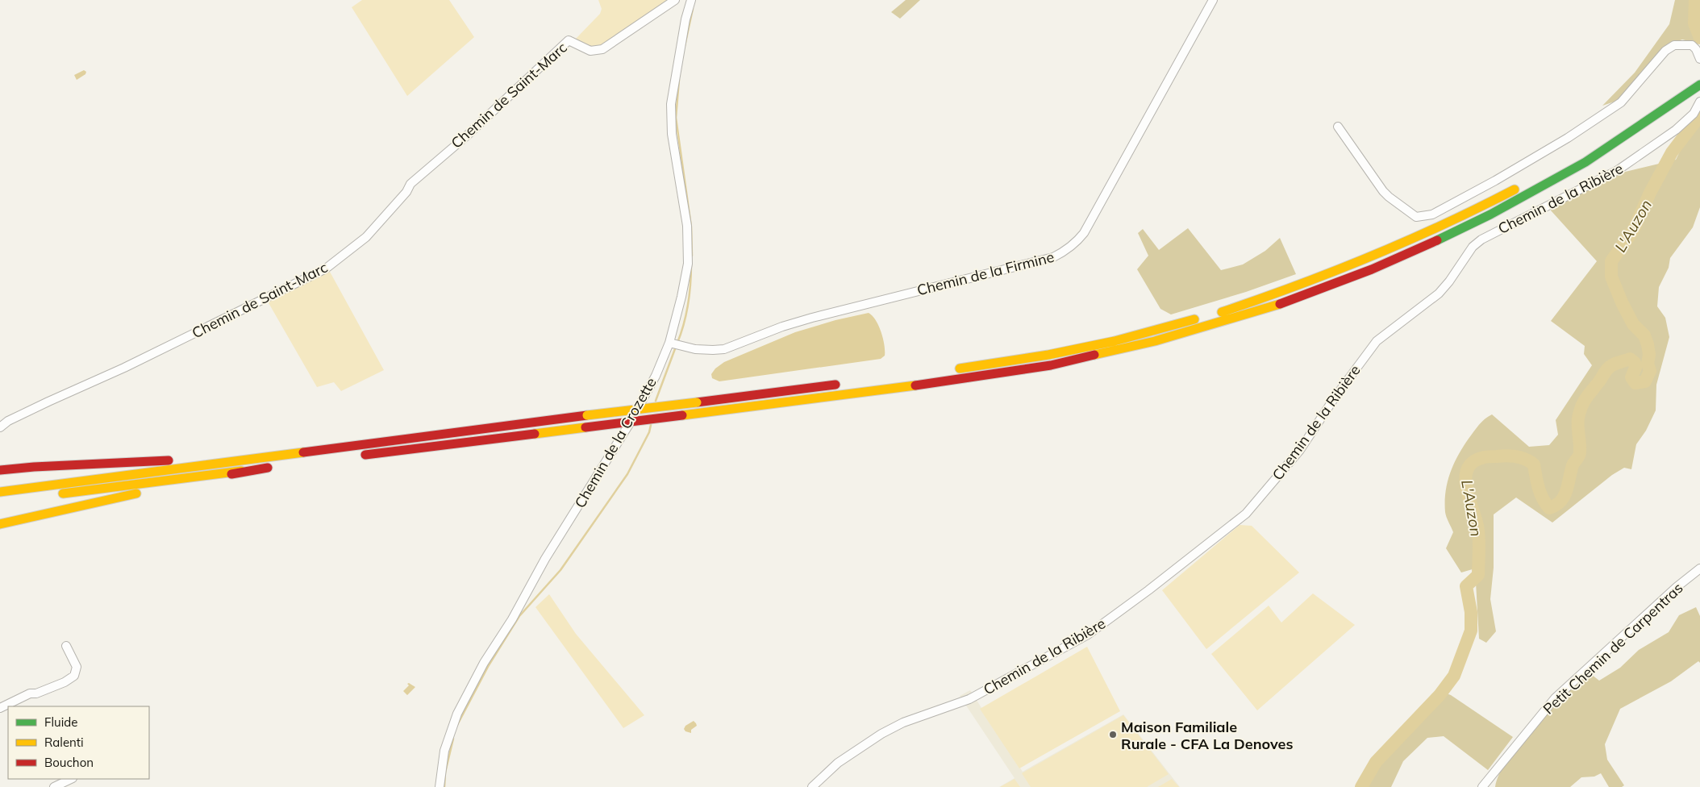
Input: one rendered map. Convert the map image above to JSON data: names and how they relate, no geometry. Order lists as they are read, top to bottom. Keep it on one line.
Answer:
{"streets":{"street":["Chemin de Saint-Marc","Chemin de la Ribière","Chemin de la Firmine","Chemin de la Crozette","Petit Chemin de Carpentras"]},"crossings":[["Chemin de la Firmine","Chemin de la Crozette"]],"water":["L'Auzon"],"places":["Maison Familiale Rurale - CFA La Denoves"],"legend":["Fluide","Ralenti","Bouchon"]}
